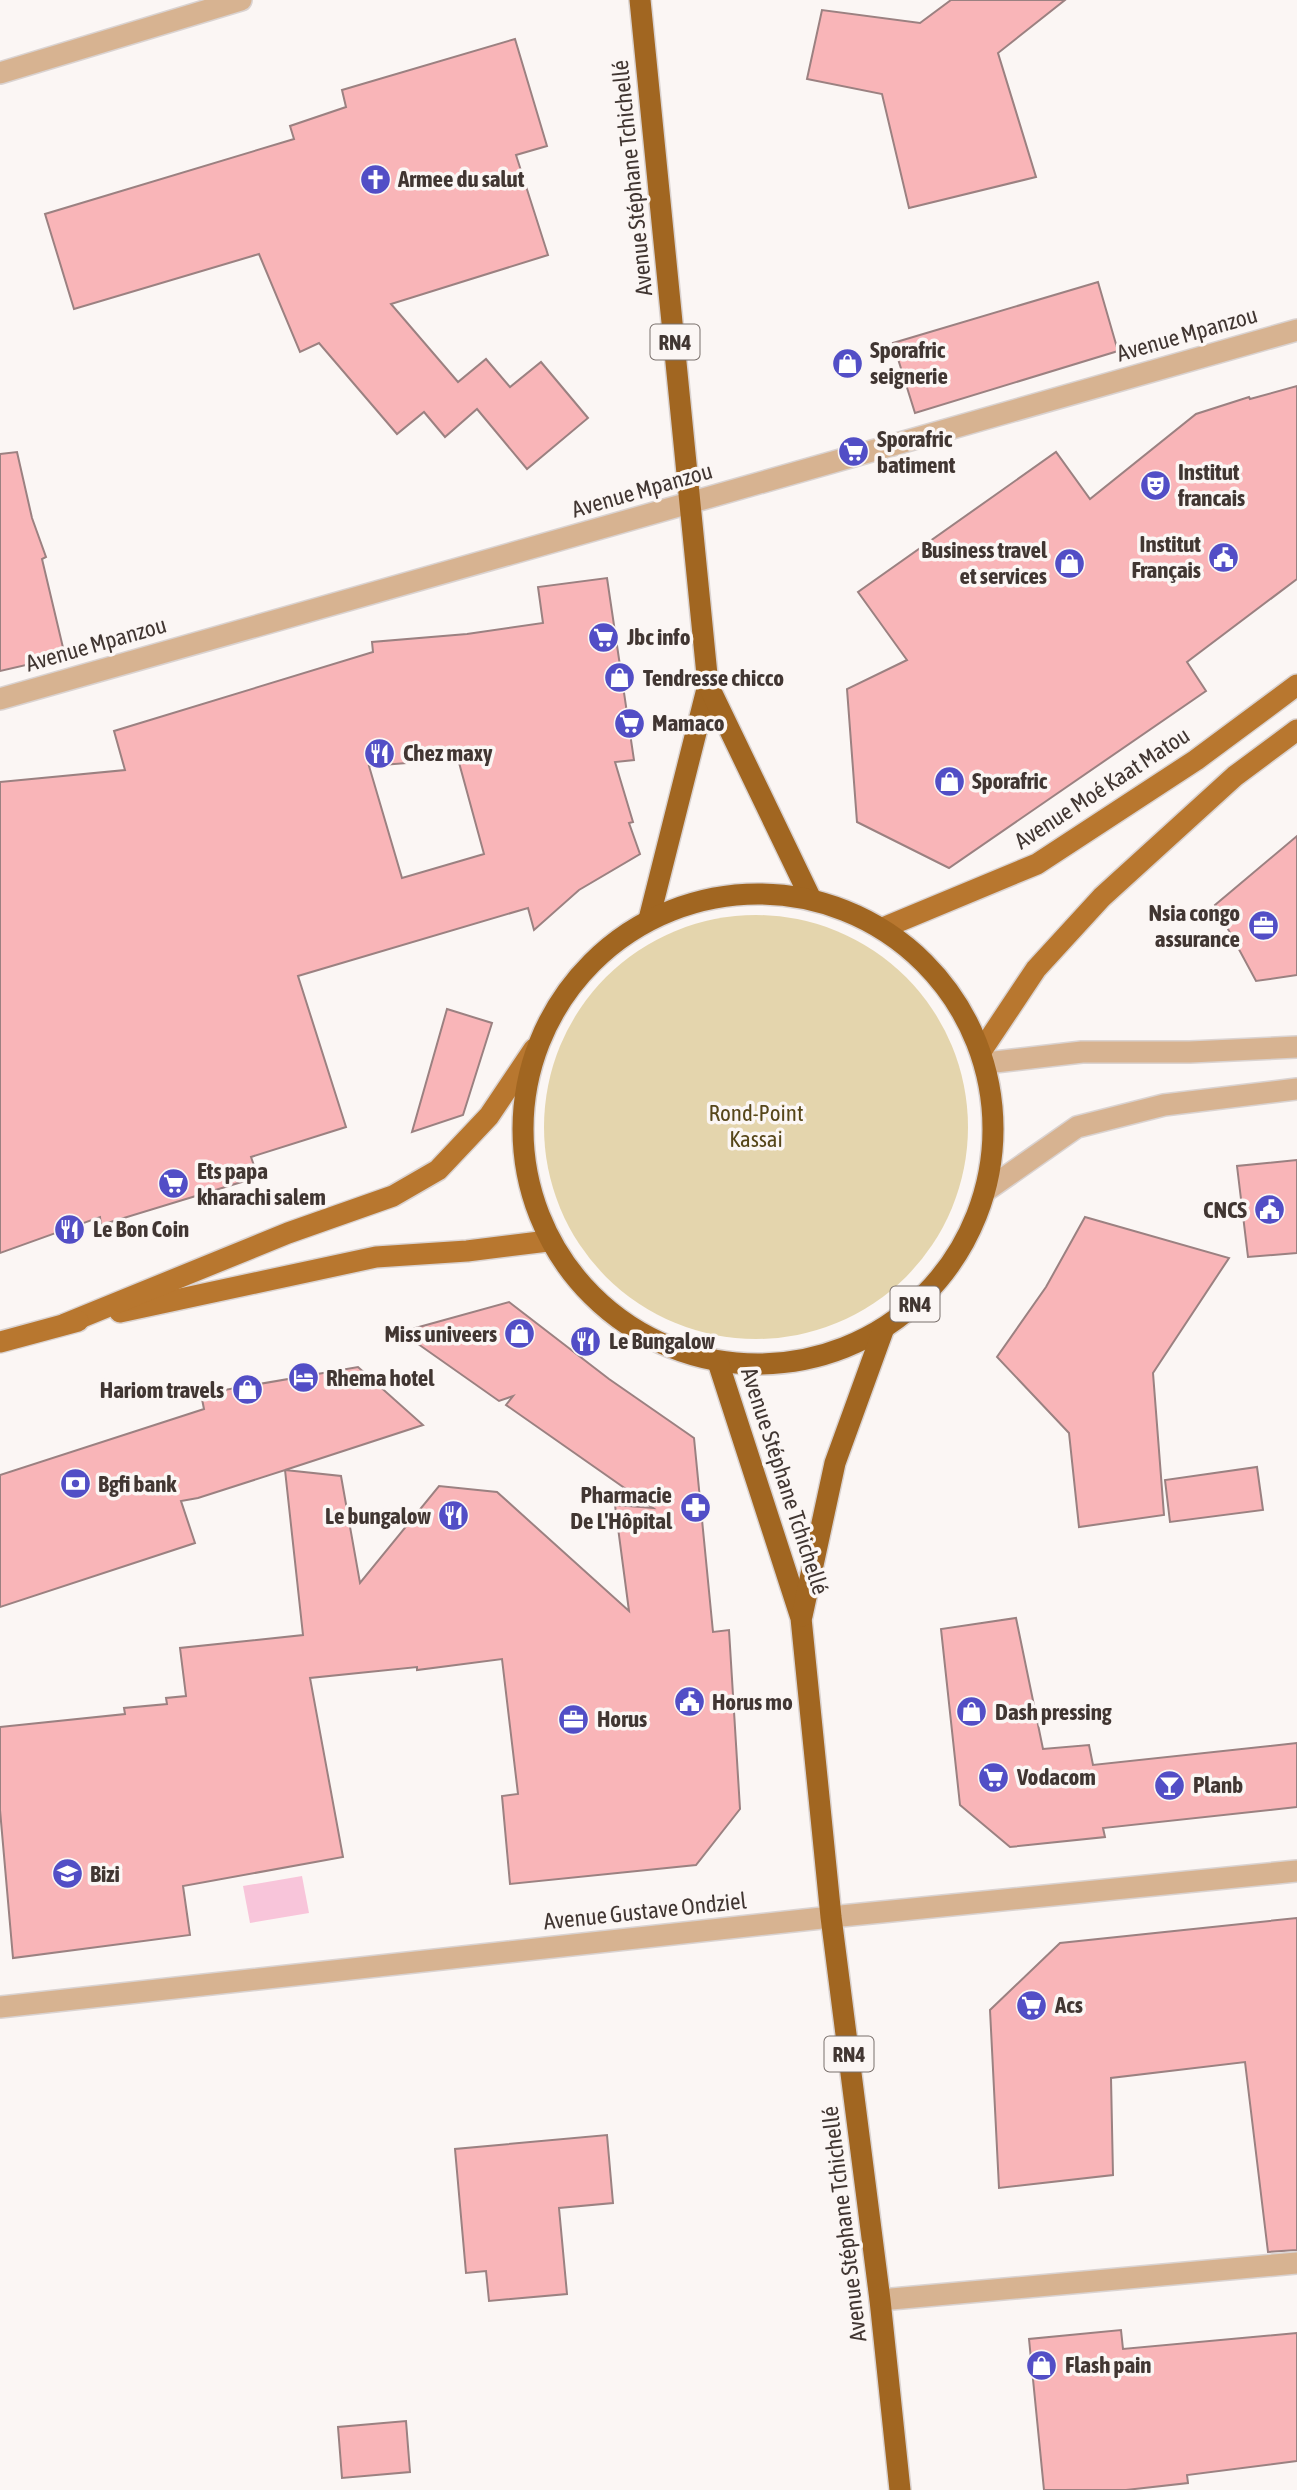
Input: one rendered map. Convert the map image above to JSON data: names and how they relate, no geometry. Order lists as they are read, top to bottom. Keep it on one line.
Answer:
{"streets":{"highway":["Avenue Stéphane Tchichellé","RN4"],"main road":["Avenue Moé Kaat Matou"],"street":["Avenue Mpanzou","Avenue Gustave Ondziel"]},"crossings":[["Avenue Stéphane Tchichellé","Avenue Mpanzou"],["Avenue Stéphane Tchichellé","RN4"],["Avenue Stéphane Tchichellé","Avenue Gustave Ondziel"],["RN4","Avenue Moé Kaat Matou"]],"parks":["Rond-Point Kassai"],"places":{"church":["Armee du salut"],"shop":["Sporafric seignerie","Business travel et services","Tendresse chicco","Sporafric","Miss univeers","Hariom travels","Dash pressing","Flash pain"],"supermarket":["Sporafric batiment","Jbc info","Mamaco","Ets papa kharachi salem","Vodacom","Acs"],"theatre":["Institut francais"],"public building":["Institut Français","CNCS","Horus mo"],"restaurant":["Chez maxy","Le Bon Coin","Le Bungalow","Le bungalow"],"office":["Nsia congo assurance","Horus"],"hotel":["Rhema hotel"],"bank":["Bgfi bank"],"pharmacy":["Pharmacie De L'Hôpital"],"bar":["Planb"],"school or university":["Bizi"]}}
